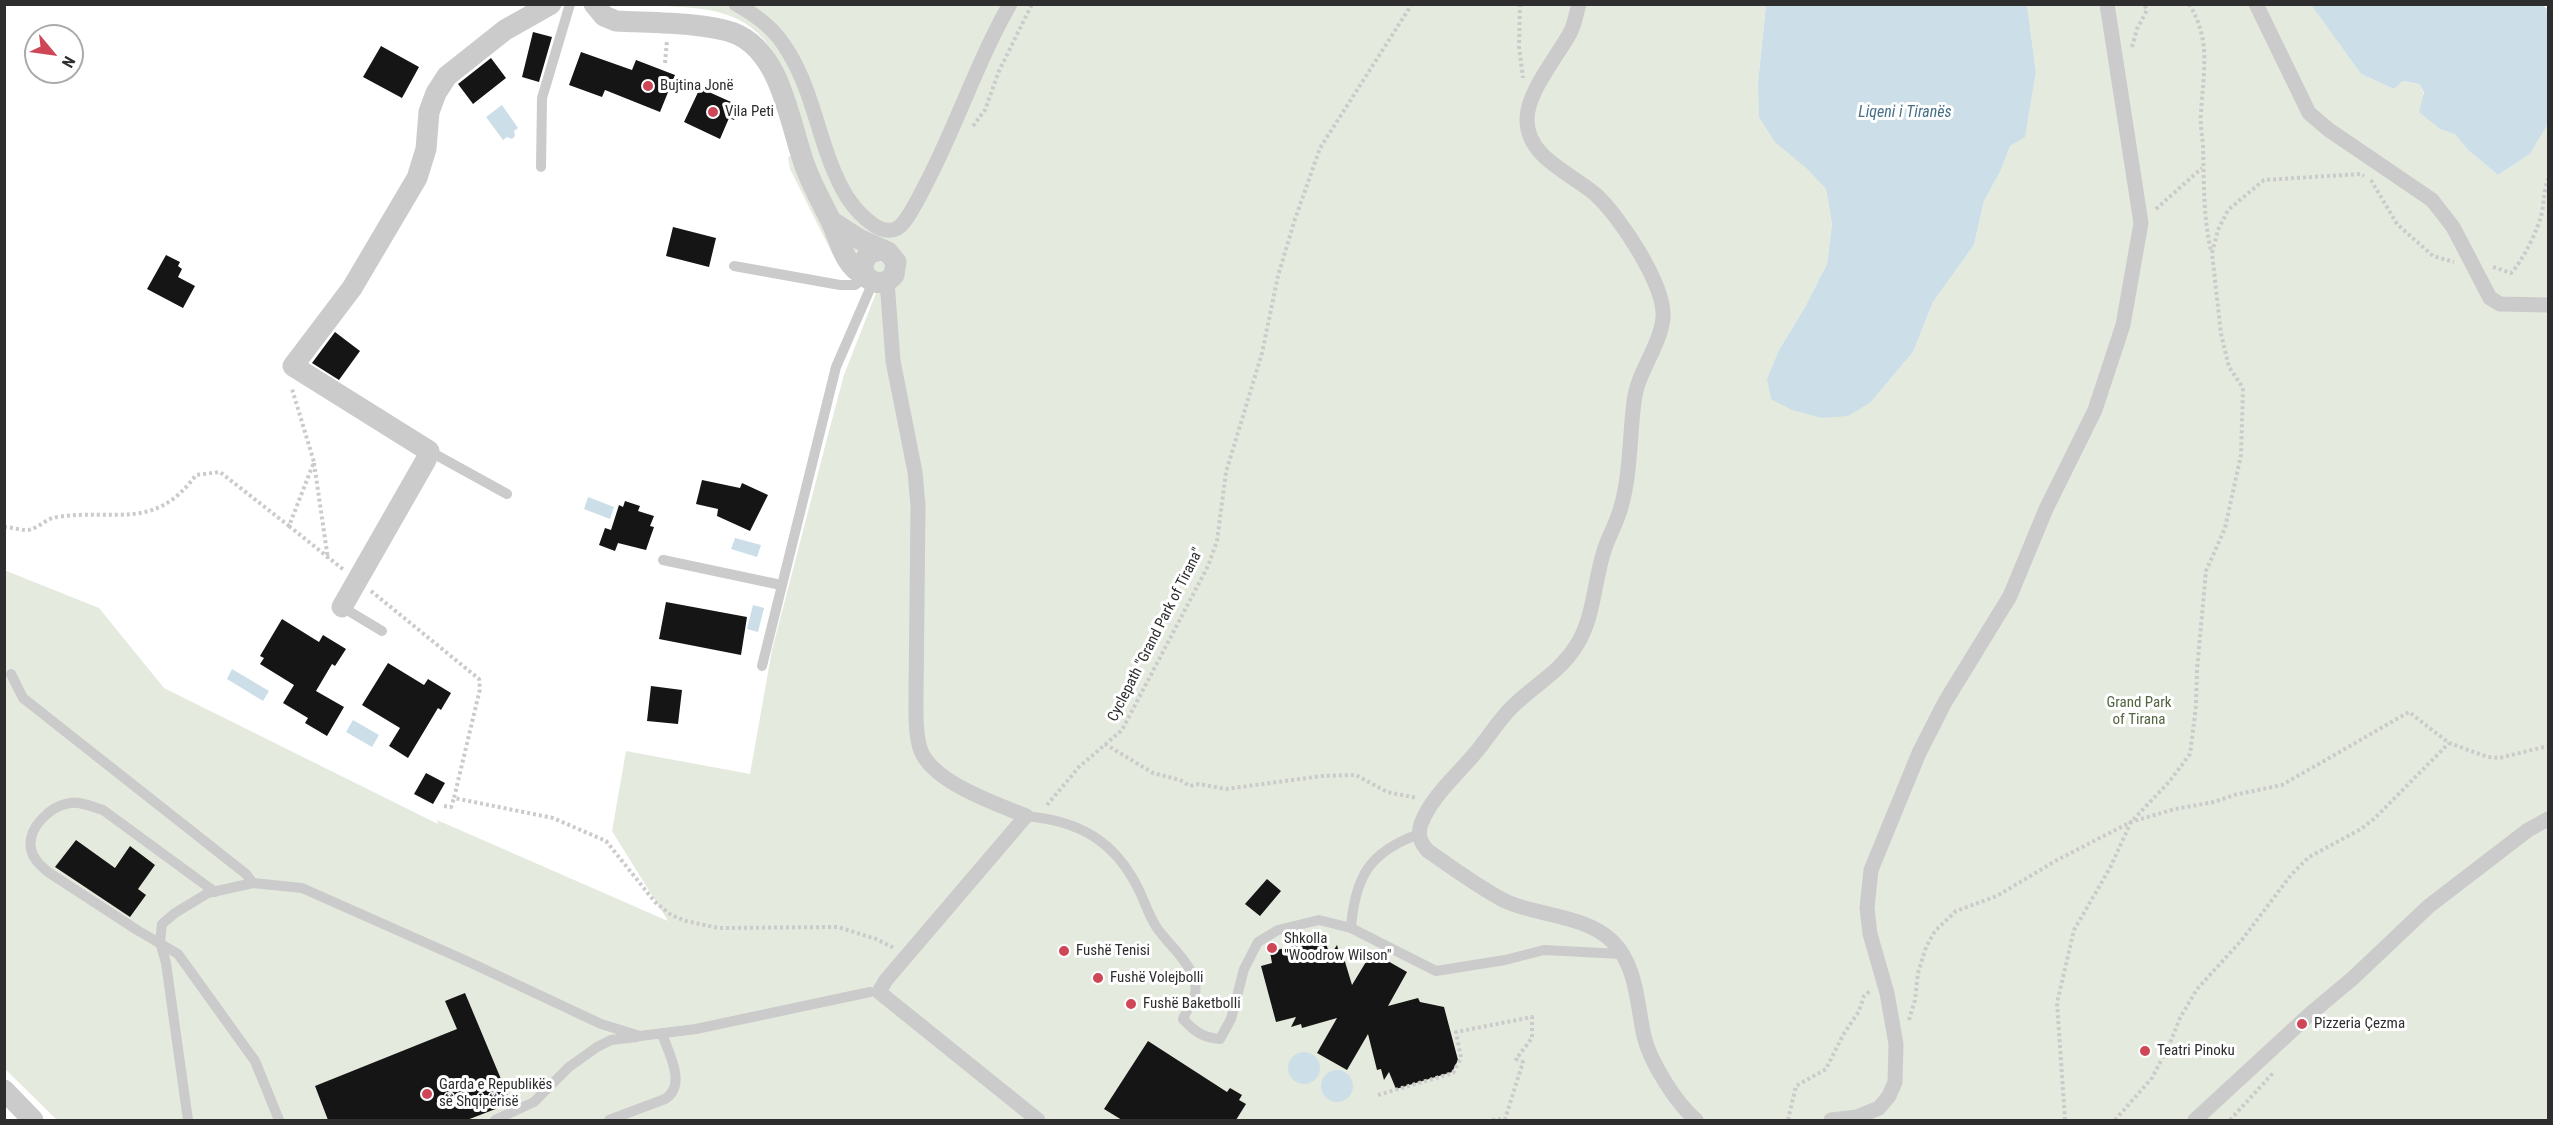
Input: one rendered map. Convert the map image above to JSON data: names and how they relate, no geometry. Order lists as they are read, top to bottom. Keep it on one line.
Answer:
{"streets":{"path":["Cyclepath \"Grand Park of Tirana\""]},"water":["Liqeni i Tiranës"],"parks":["Grand Park of Tirana"],"places":["Bujtina Jonë","Vila Peti","Shkolla \"Woodrow Wilson\"","Fushë Tenisi","Fushë Volejbolli","Fushë Baketbolli","Pizzeria Çezma","Teatri Pinoku","Garda e Republikës së Shqipërisë"],"north":"bottom right"}
